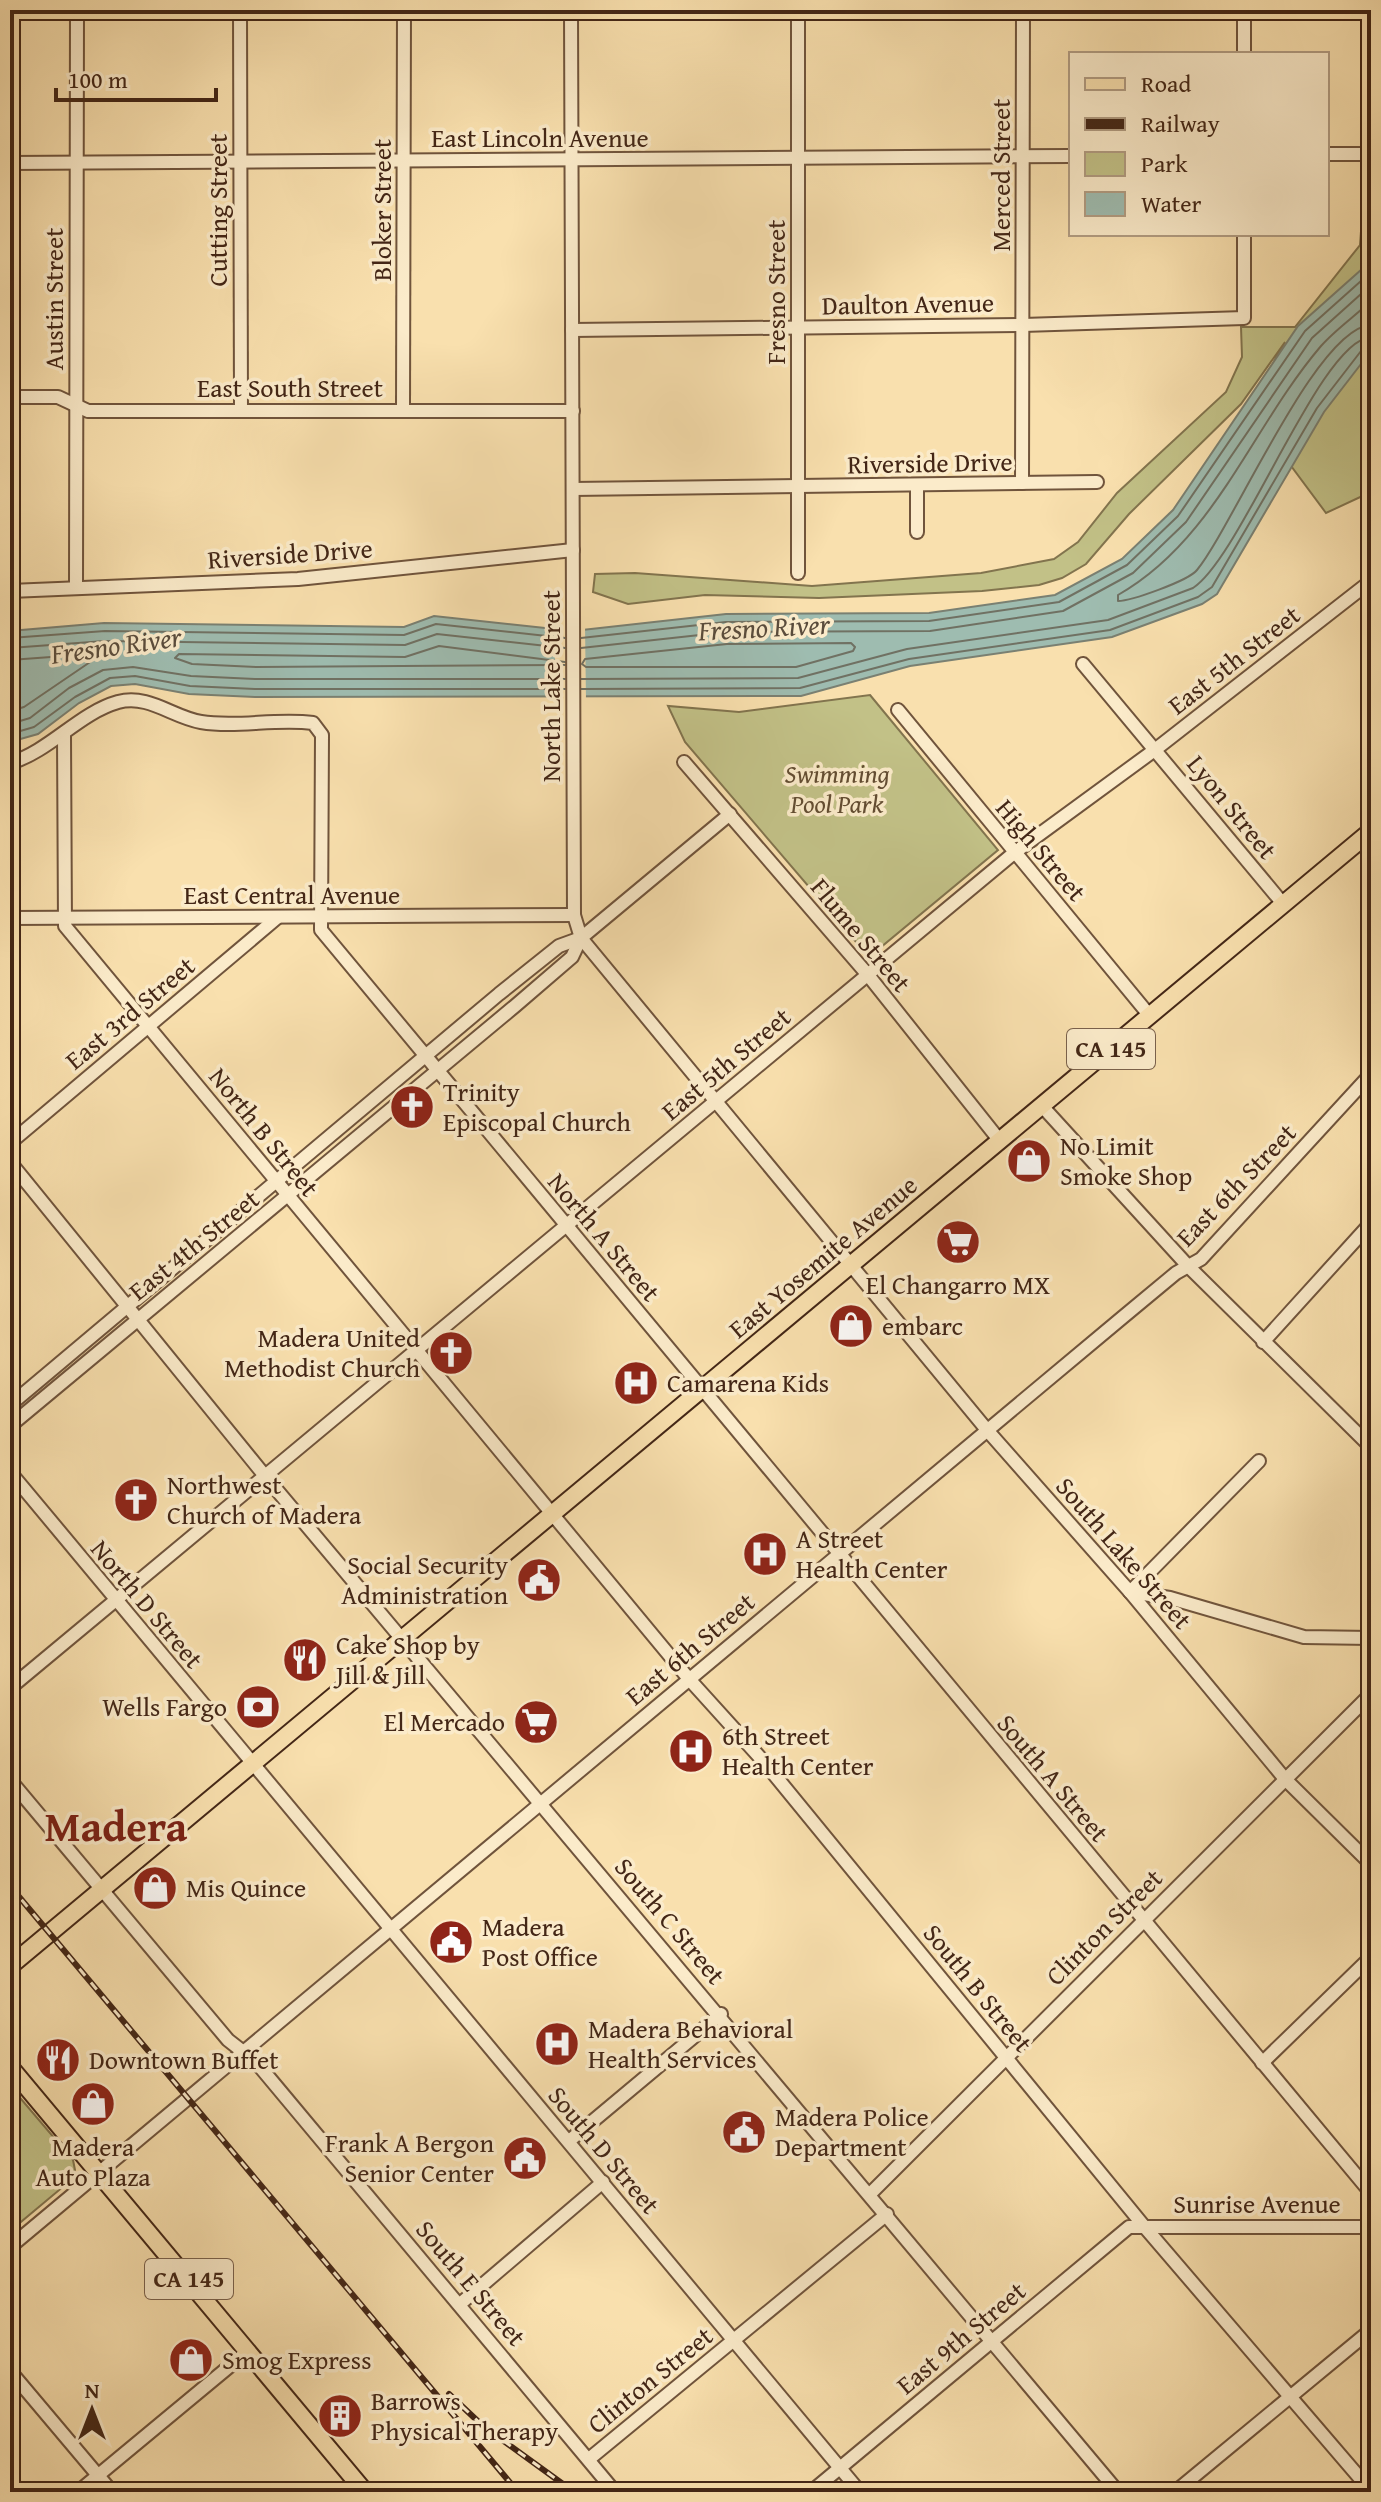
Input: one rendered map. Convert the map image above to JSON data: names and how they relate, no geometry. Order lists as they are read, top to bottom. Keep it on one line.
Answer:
{"streets":{"main road":["CA 145","East Yosemite Avenue"],"street":["East Lincoln Avenue","Merced Street","Cutting Street","Bloker Street","Fresno Street","Austin Street","Daulton Avenue","East South Street","Riverside Drive","East 5th Street","North Lake Street","Lyon Street","High Street","East Central Avenue","Flume Street","East 3rd Street","North B Street","East 6th Street","North A Street","East 4th Street","South Lake Street","North D Street","South A Street","South C Street","Clinton Street","South B Street","South D Street","Sunrise Avenue","South E Street","East 9th Street"]},"crossings":[["East Lincoln Avenue","Merced Street"],["East Lincoln Avenue","Cutting Street"],["East Lincoln Avenue","Bloker Street"],["East Lincoln Avenue","Fresno Street"],["East Lincoln Avenue","Austin Street"],["East Lincoln Avenue","North Lake Street"],["Merced Street","Daulton Avenue"],["Merced Street","Riverside Drive"],["Cutting Street","East South Street"],["Bloker Street","East South Street"],["Fresno Street","Daulton Avenue"],["Fresno Street","Riverside Drive"],["Austin Street","East South Street"],["Austin Street","Riverside Drive"],["Daulton Avenue","North Lake Street"],["East South Street","North Lake Street"],["Riverside Drive","North Lake Street"],["East 5th Street","North Lake Street"],["East 5th Street","Lyon Street"],["East 5th Street","High Street"],["East 5th Street","Flume Street"],["East 5th Street","North B Street"],["East 5th Street","North A Street"],["East 5th Street","North D Street"],["East 5th Street","South C Street"],["North Lake Street","East Central Avenue"],["North Lake Street","East 4th Street"],["North Lake Street","East Yosemite Avenue"],["North Lake Street","South Lake Street"],["Lyon Street","East Yosemite Avenue"],["High Street","East Yosemite Avenue"],["East Central Avenue","East 3rd Street"],["East Central Avenue","North B Street"],["East Central Avenue","North A Street"],["Flume Street","East 4th Street"],["Flume Street","East Yosemite Avenue"],["East 3rd Street","North B Street"],["CA 145","East 6th Street"],["North B Street","East 4th Street"],["North B Street","East Yosemite Avenue"],["North B Street","South B Street"],["East 6th Street","South Lake Street"],["East 6th Street","South A Street"],["East 6th Street","South C Street"],["East 6th Street","South B Street"],["East 6th Street","South D Street"],["East 6th Street","South E Street"],["North A Street","East 4th Street"],["North A Street","East Yosemite Avenue"],["North A Street","South A Street"],["East 4th Street","South C Street"],["East Yosemite Avenue","South Lake Street"],["East Yosemite Avenue","North D Street"],["East Yosemite Avenue","South A Street"],["East Yosemite Avenue","South C Street"],["East Yosemite Avenue","South B Street"],["East Yosemite Avenue","South D Street"],["East Yosemite Avenue","South E Street"],["South Lake Street","Clinton Street"],["North D Street","South D Street"],["South A Street","Clinton Street"],["South C Street","Clinton Street"],["South C Street","East 9th Street"],["Clinton Street","South B Street"],["Clinton Street","South D Street"],["Clinton Street","South E Street"],["South B Street","Sunrise Avenue"],["South B Street","East 9th Street"],["South D Street","East 9th Street"],["Sunrise Avenue","East 9th Street"]],"districts":["Madera"],"water":["Fresno River"],"parks":["Swimming Pool Park"],"places":{"church":["Trinity Episcopal Church","Madera United Methodist Church","Northwest Church of Madera"],"shop":["No Limit Smoke Shop","embarc","Mis Quince","Madera Auto Plaza","Smog Express"],"supermarket":["El Changarro MX","El Mercado"],"hospital":["Camarena Kids","A Street Health Center","6th Street Health Center","Madera Behavioral Health Services"],"public building":["Social Security Administration","Madera Post Office","Madera Police Department","Frank A Bergon Senior Center"],"restaurant":["Cake Shop by Jill & Jill","Downtown Buffet"],"bank":["Wells Fargo"],"building":["Barrows Physical Therapy"]},"legend":["Road","Railway","Park","Water"],"scale_bar":"100 m","north":"top"}
